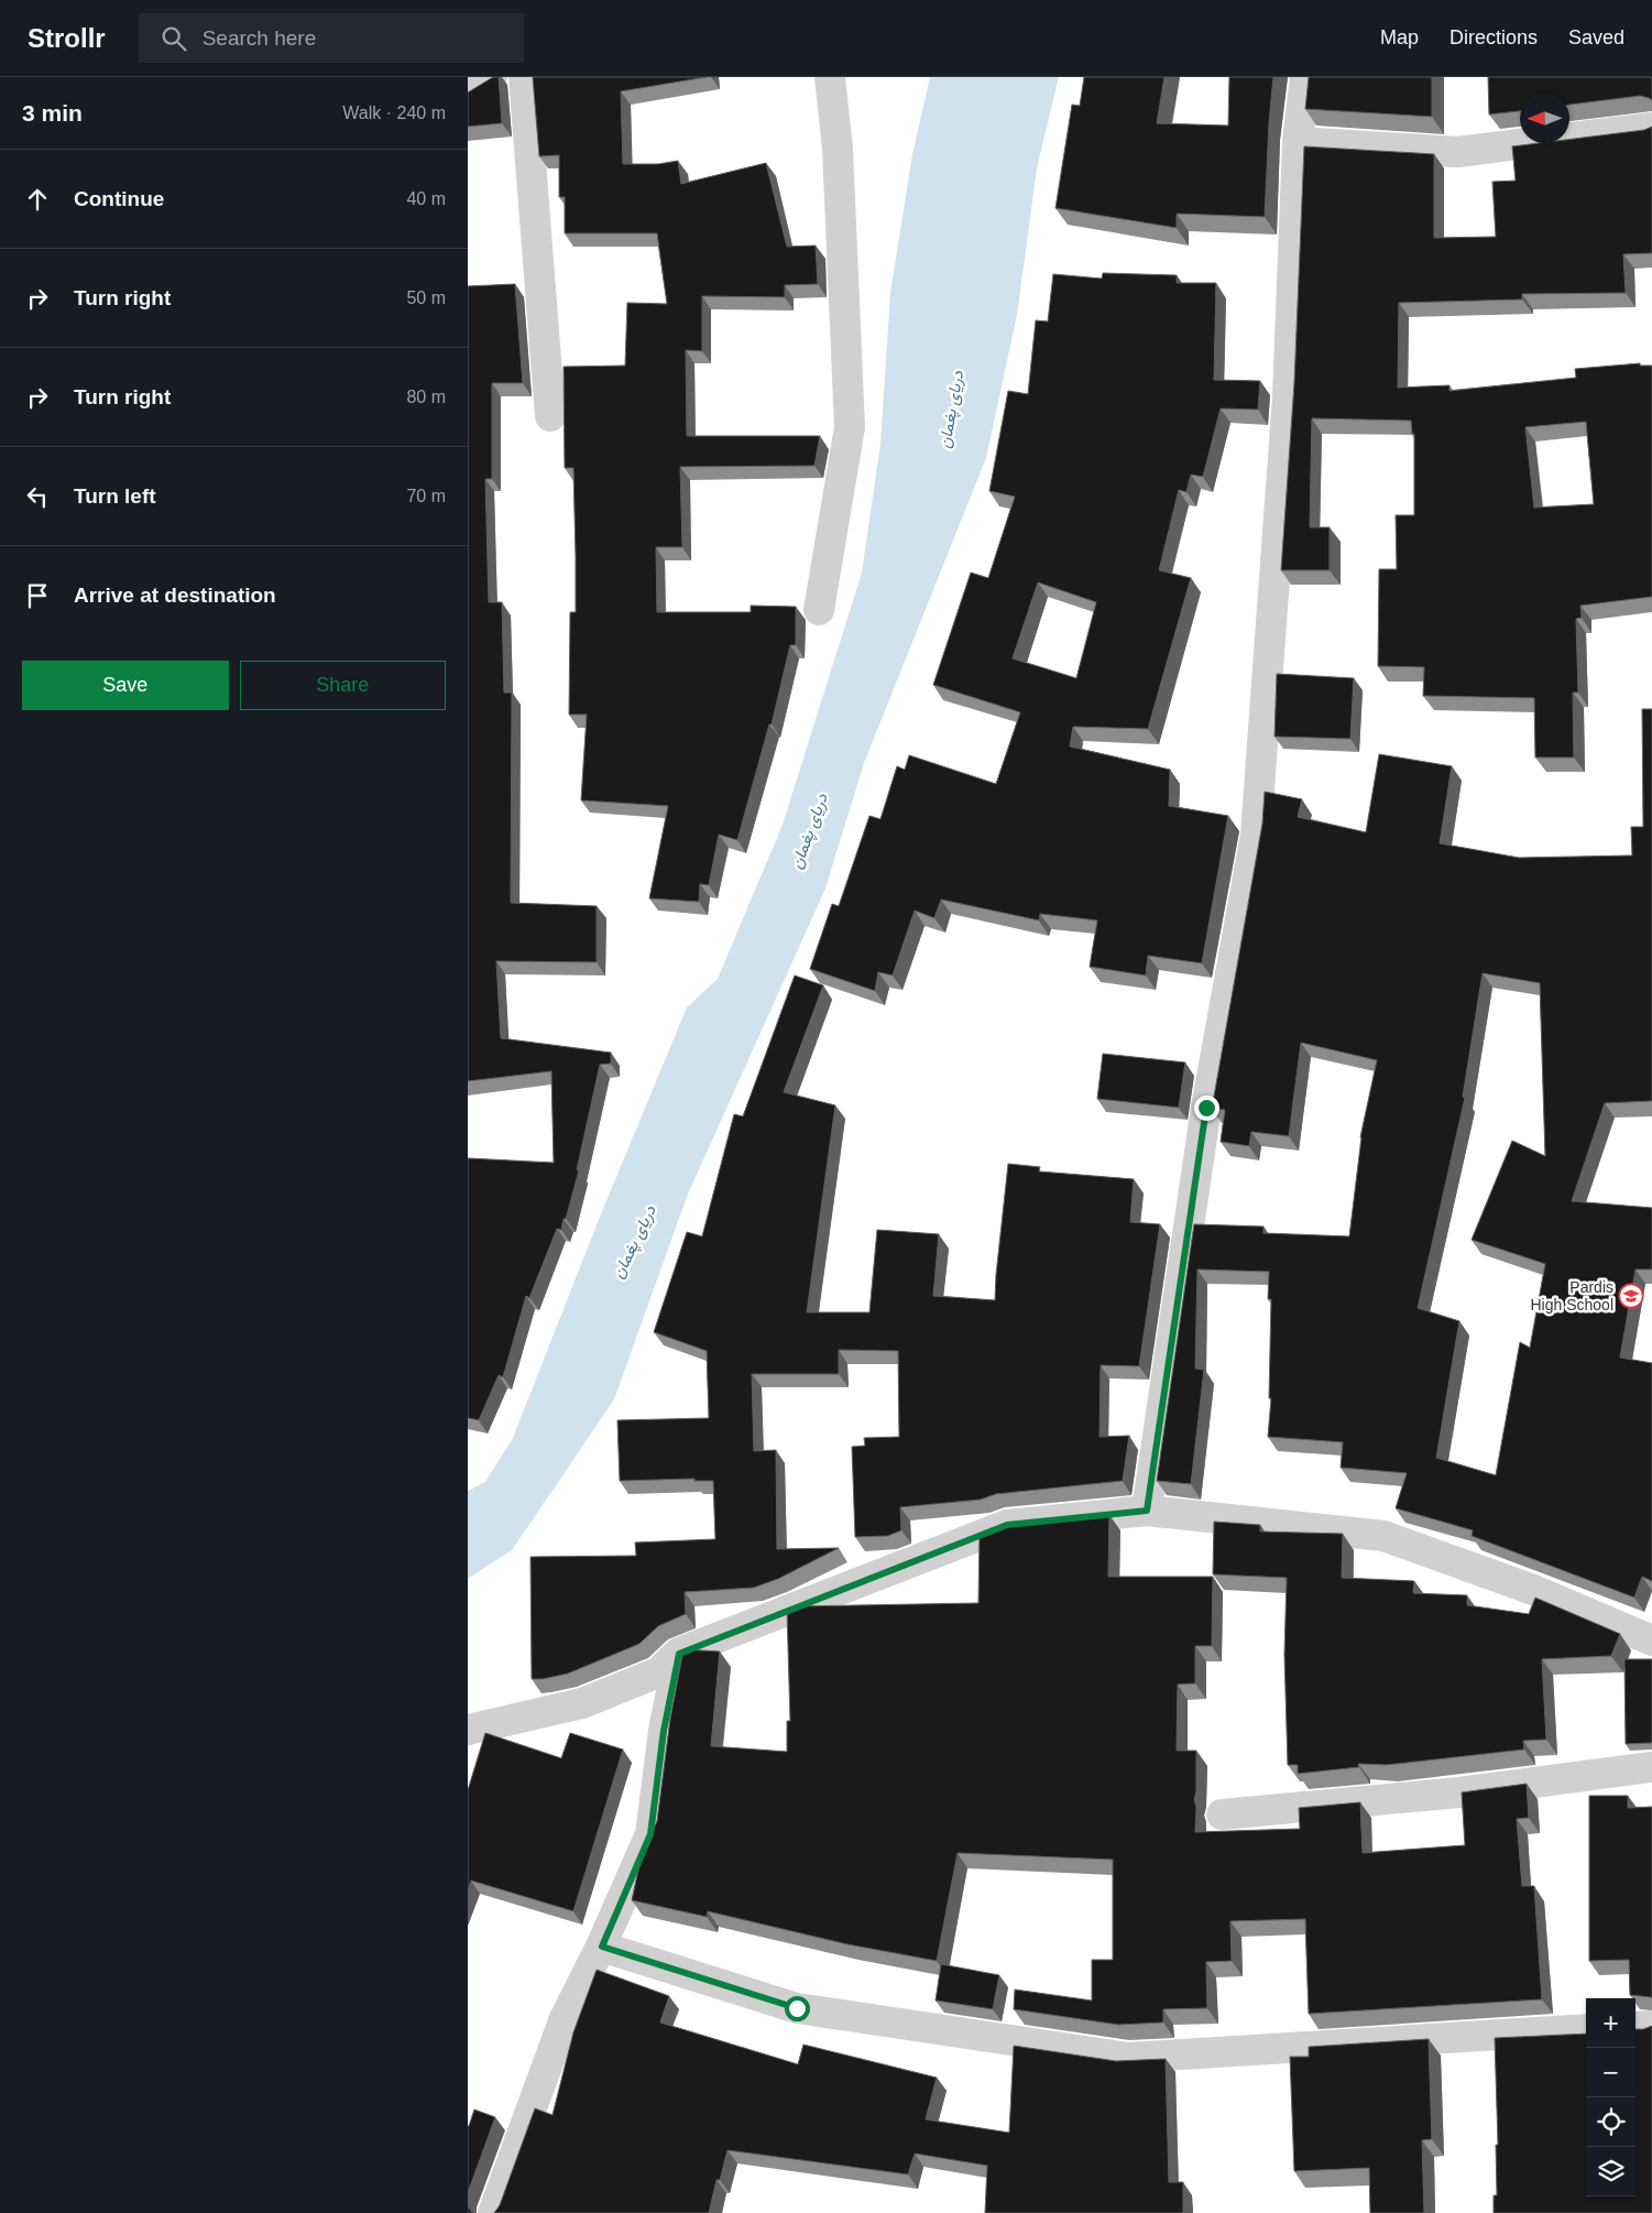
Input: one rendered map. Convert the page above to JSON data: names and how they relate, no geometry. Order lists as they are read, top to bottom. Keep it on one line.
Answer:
{"water":["دریای پغمان"],"places":{"school or university":["Pardis High School"]},"north":"left","page":{"header":"Strollr","search":"Search here","nav":["Map","Directions","Saved"],"heading":["3 min","Walk · 240 m"],"list":[["Continue","40 m"],["Turn right","50 m"],["Turn right","80 m"],["Turn left","70 m"],"Arrive at destination"],"buttons":["Save","Share"],"map_buttons":["+","−"]}}
